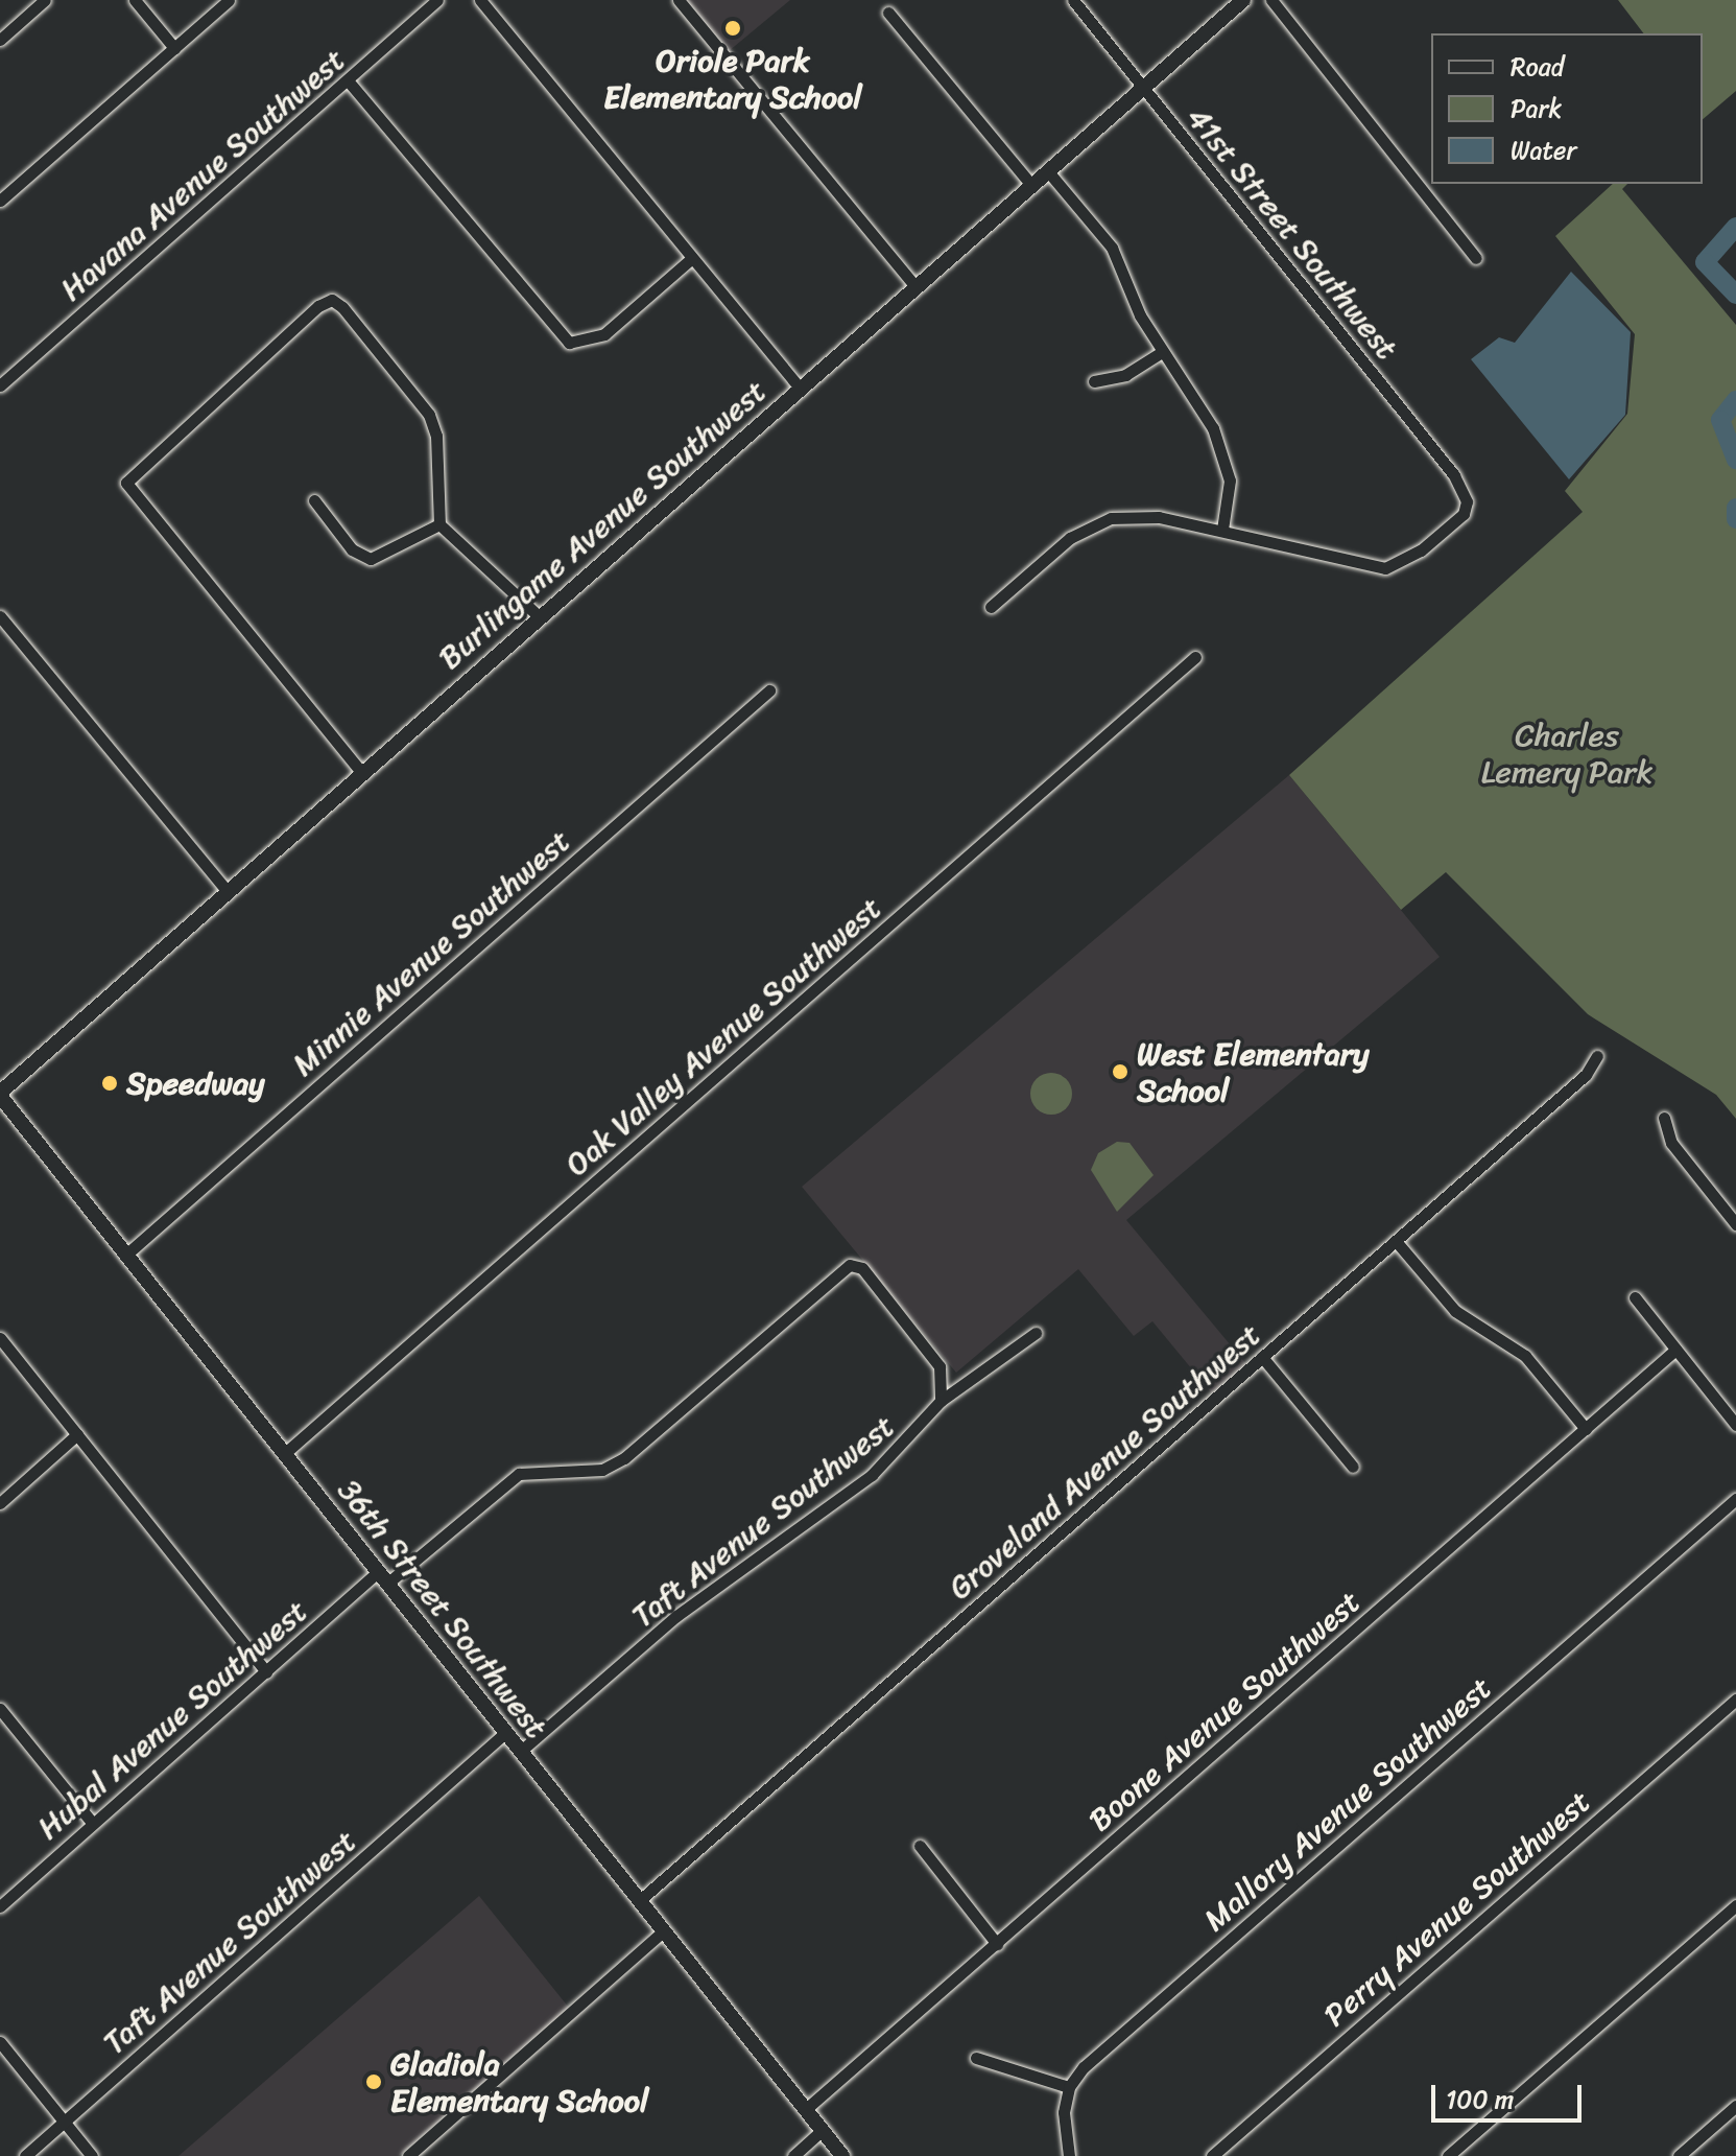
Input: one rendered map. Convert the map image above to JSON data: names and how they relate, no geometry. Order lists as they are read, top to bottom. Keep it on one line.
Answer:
{"streets":{"street":["Havana Avenue Southwest","41st Street Southwest","Burlingame Avenue Southwest","Minnie Avenue Southwest","Oak Valley Avenue Southwest","Groveland Avenue Southwest","Taft Avenue Southwest","36th Street Southwest","Boone Avenue Southwest","Hubal Avenue Southwest","Mallory Avenue Southwest","Perry Avenue Southwest"]},"crossings":[["41st Street Southwest","Burlingame Avenue Southwest"],["Burlingame Avenue Southwest","36th Street Southwest"],["Minnie Avenue Southwest","36th Street Southwest"],["Oak Valley Avenue Southwest","36th Street Southwest"],["Groveland Avenue Southwest","36th Street Southwest"],["Taft Avenue Southwest","36th Street Southwest"],["Taft Avenue Southwest","Hubal Avenue Southwest"],["36th Street Southwest","Boone Avenue Southwest"],["36th Street Southwest","Hubal Avenue Southwest"]],"parks":["Charles Lemery Park"],"places":["Oriole Park Elementary School","West Elementary School","Speedway","Gladiola Elementary School"],"legend":["Road","Park","Water"],"scale_bar":"100 m"}
